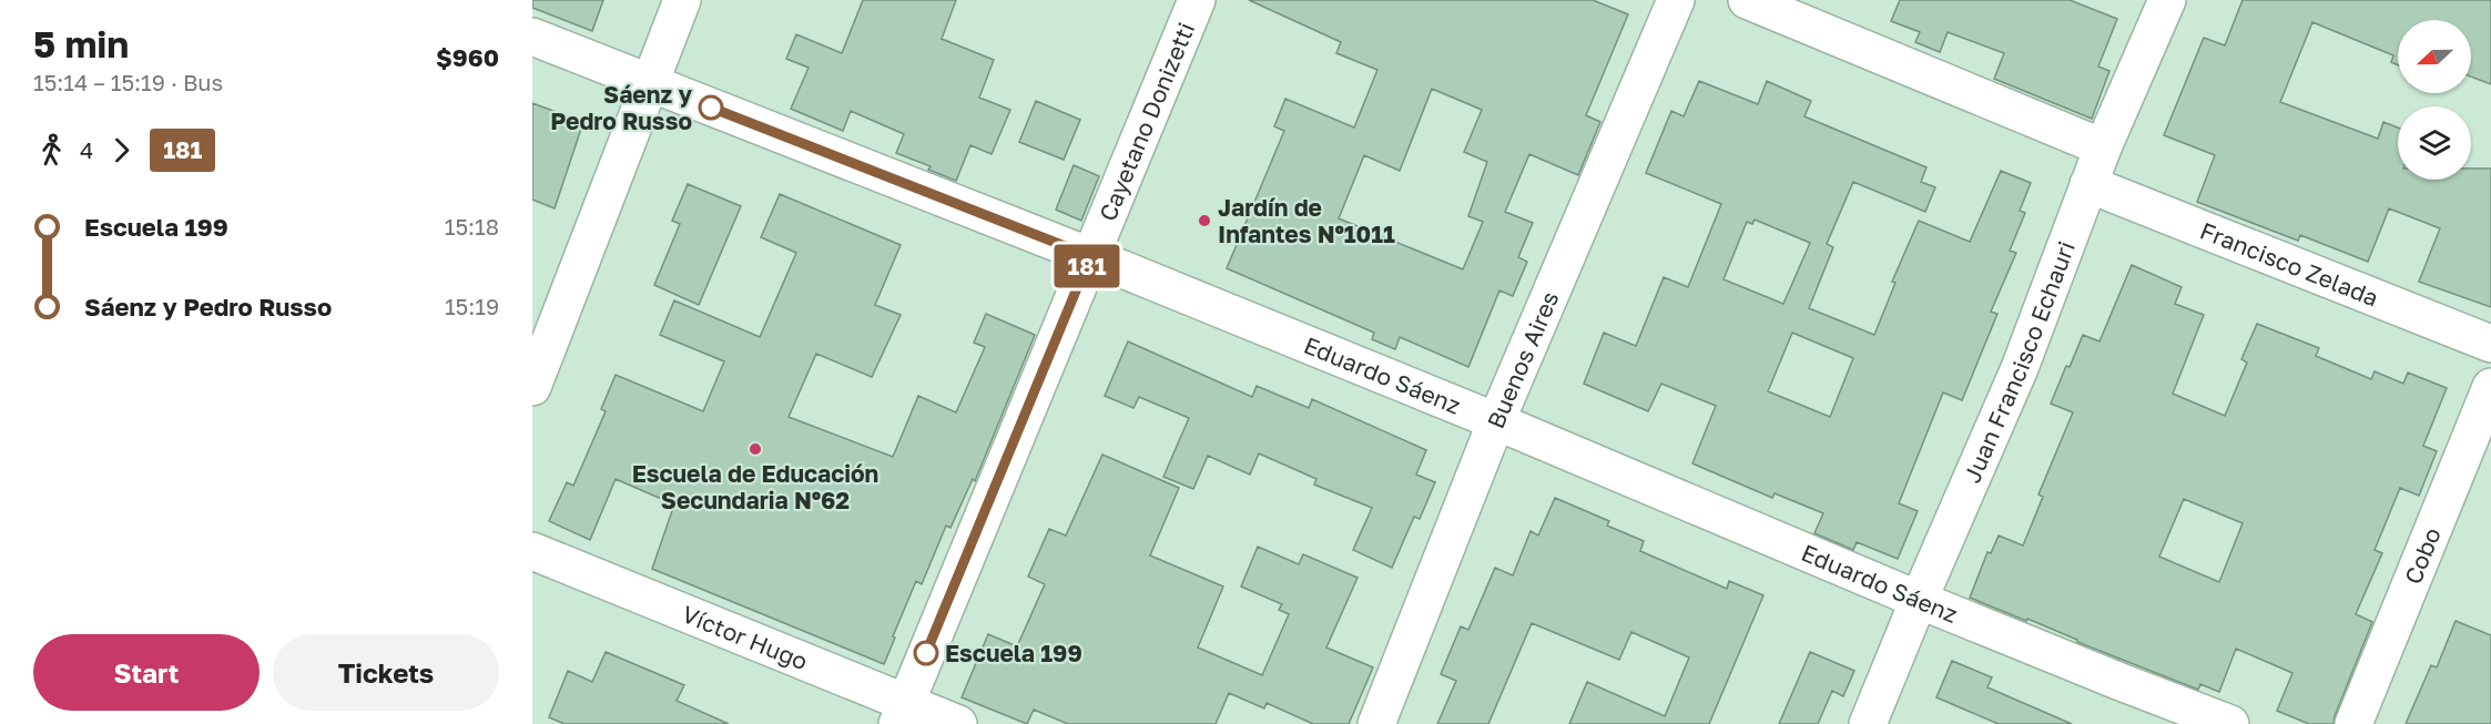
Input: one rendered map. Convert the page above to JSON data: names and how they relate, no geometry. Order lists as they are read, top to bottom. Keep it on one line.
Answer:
{"streets":{"street":["Cayetano Donizetti","Francisco Zelada","Buenos Aires","Juan Francisco Echauri","Eduardo Sáenz","Cobo","Víctor Hugo"]},"crossings":[["Cayetano Donizetti","Eduardo Sáenz"],["Cayetano Donizetti","Víctor Hugo"],["Francisco Zelada","Juan Francisco Echauri"],["Buenos Aires","Eduardo Sáenz"],["Juan Francisco Echauri","Eduardo Sáenz"]],"places":["Sáenz y Pedro Russo","Jardín de Infantes Nº1011","Escuela de Educación Secundaria Nº62","Escuela 199"],"lines":["bus line 181"],"north":"left","page":{"heading":["5 min","15:14 – 15:19 · Bus","$960"],"on_map":"181","legs":["4","181"],"list":[{"name":"Escuela 199","value":"15:18"},{"name":"Sáenz y Pedro Russo","value":"15:19"}],"buttons":["Start","Tickets"]}}
